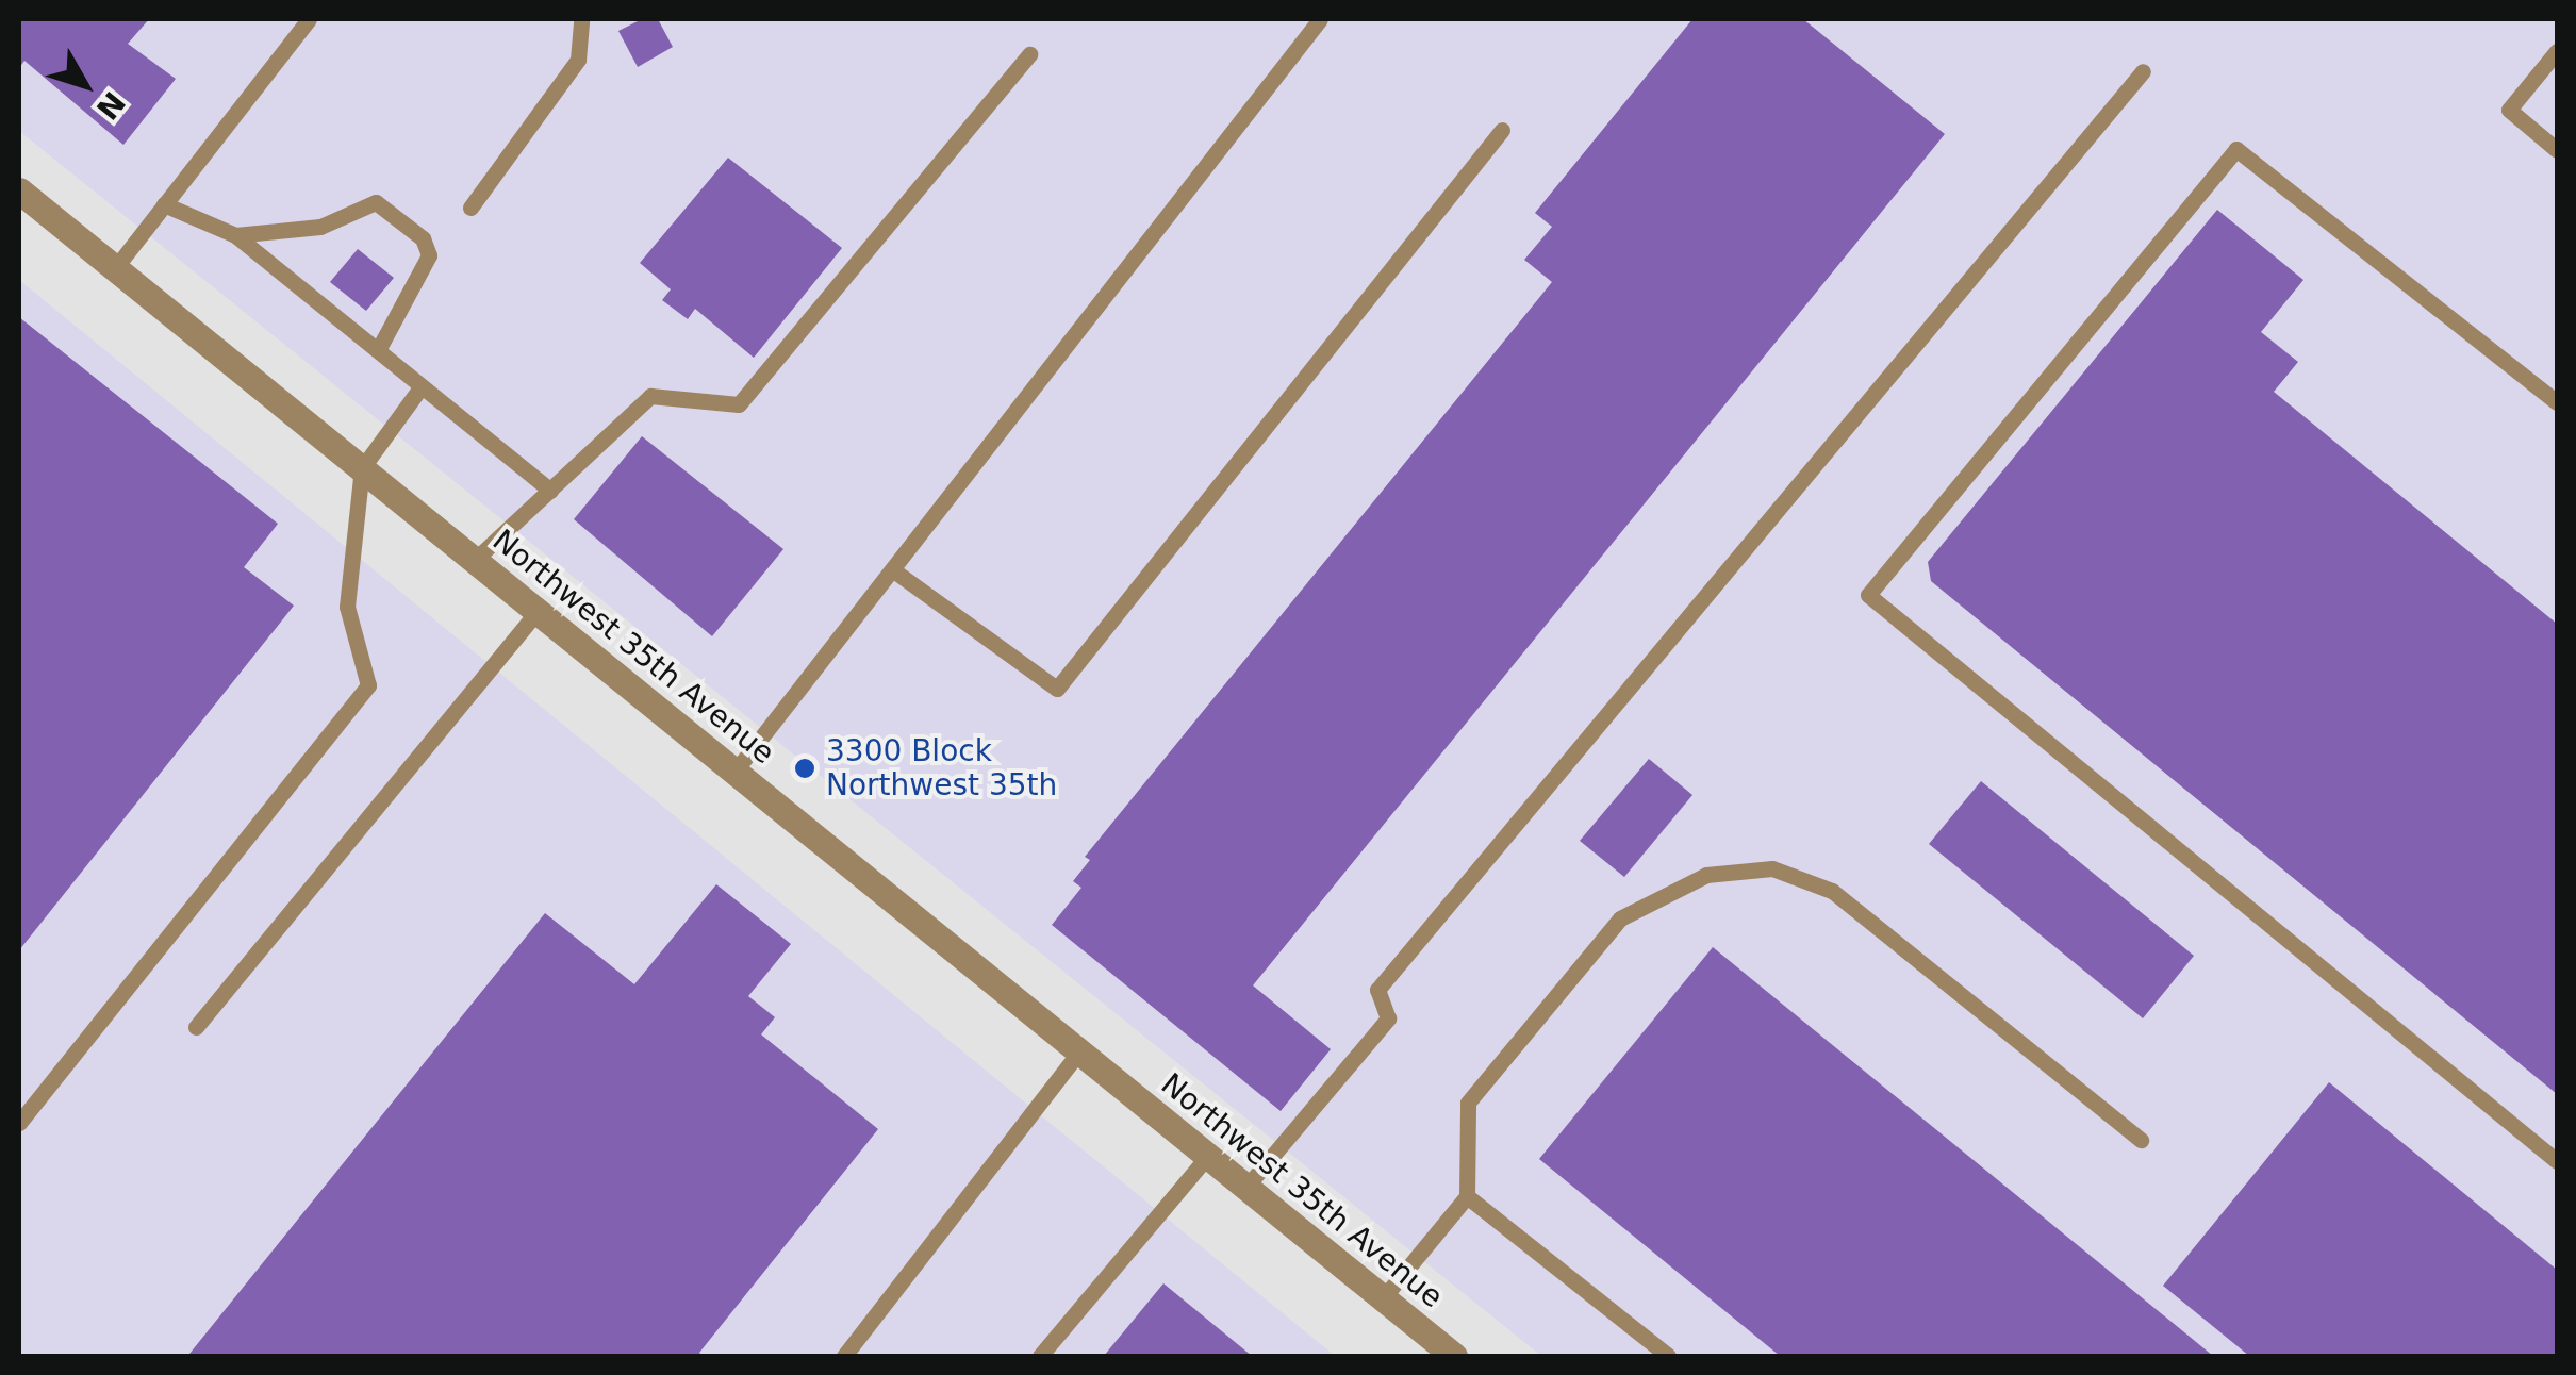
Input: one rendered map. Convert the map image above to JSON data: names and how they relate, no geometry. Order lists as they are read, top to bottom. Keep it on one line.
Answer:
{"streets":{"street":["Northwest 35th Avenue"]},"places":["3300 Block Northwest 35th"],"north":"bottom right"}
